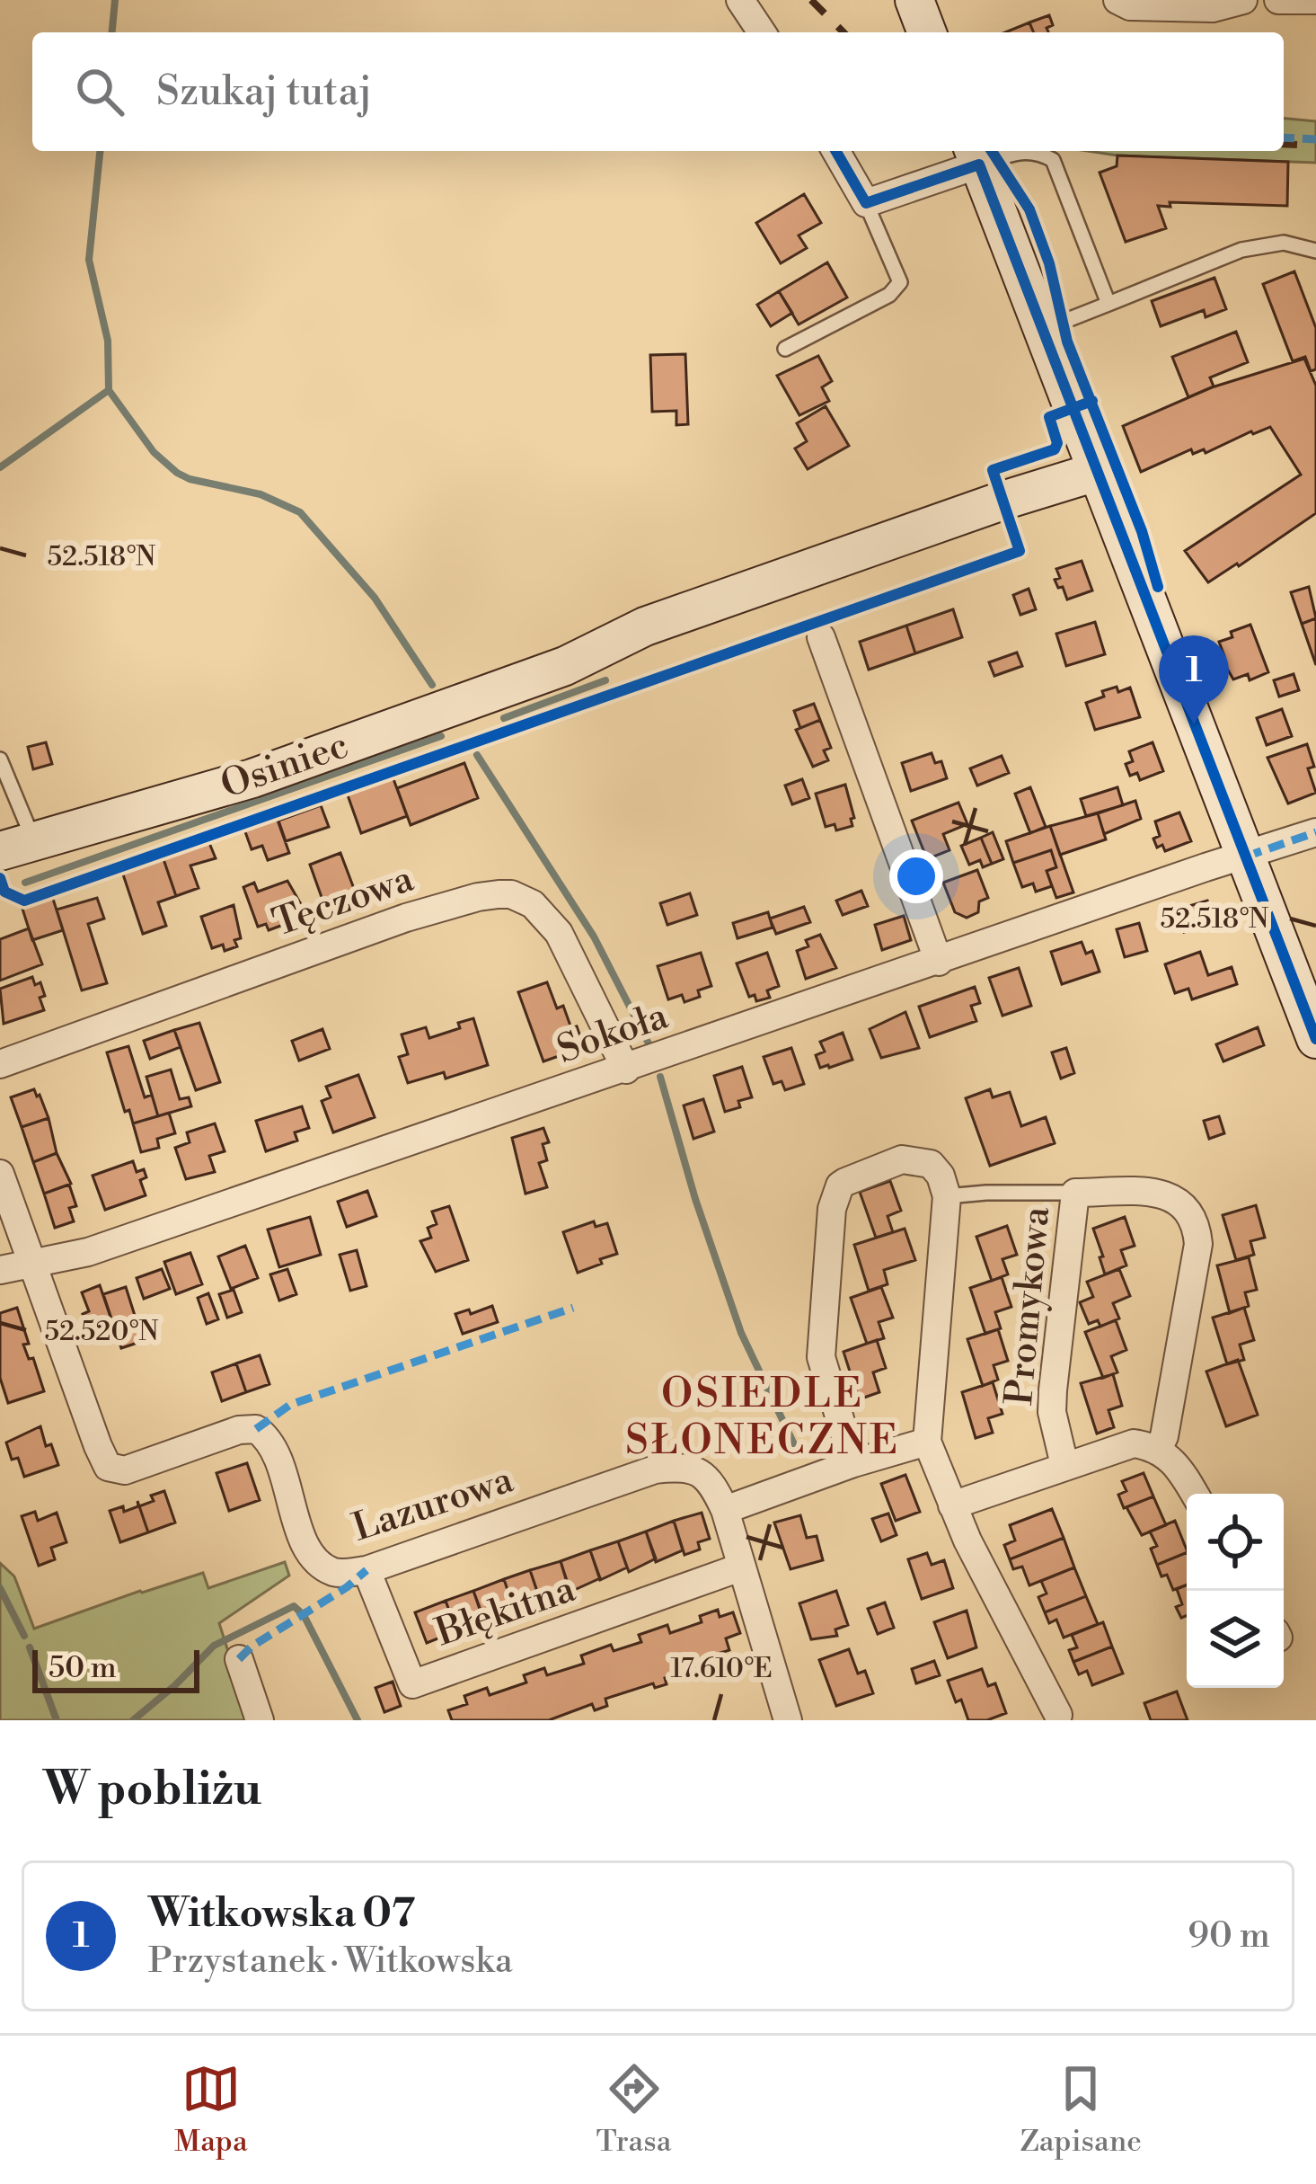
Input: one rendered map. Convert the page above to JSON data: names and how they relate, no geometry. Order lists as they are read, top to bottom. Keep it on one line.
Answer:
{"streets":{"street":["Osiniec","Tęczowa","Sokoła","Promykowa","Lazurowa","Błękitna"]},"crossings":[["Tęczowa","Sokoła"],["Sokoła","Lazurowa"],["Lazurowa","Błękitna"]],"districts":["OSIEDLE SŁONECZNE"],"scale_bar":"50 m","page":{"search":"Szukaj tutaj","pins":"1","scale":"50 m","heading":"W pobliżu","list":[{"mark":"1","name":"Witkowska 07","note":"Przystanek · Witkowska","value":"90 m"}],"nav":["Mapa","Trasa","Zapisane"]},"coordinates":["52.518°N","52.520°N","17.610°E"]}
